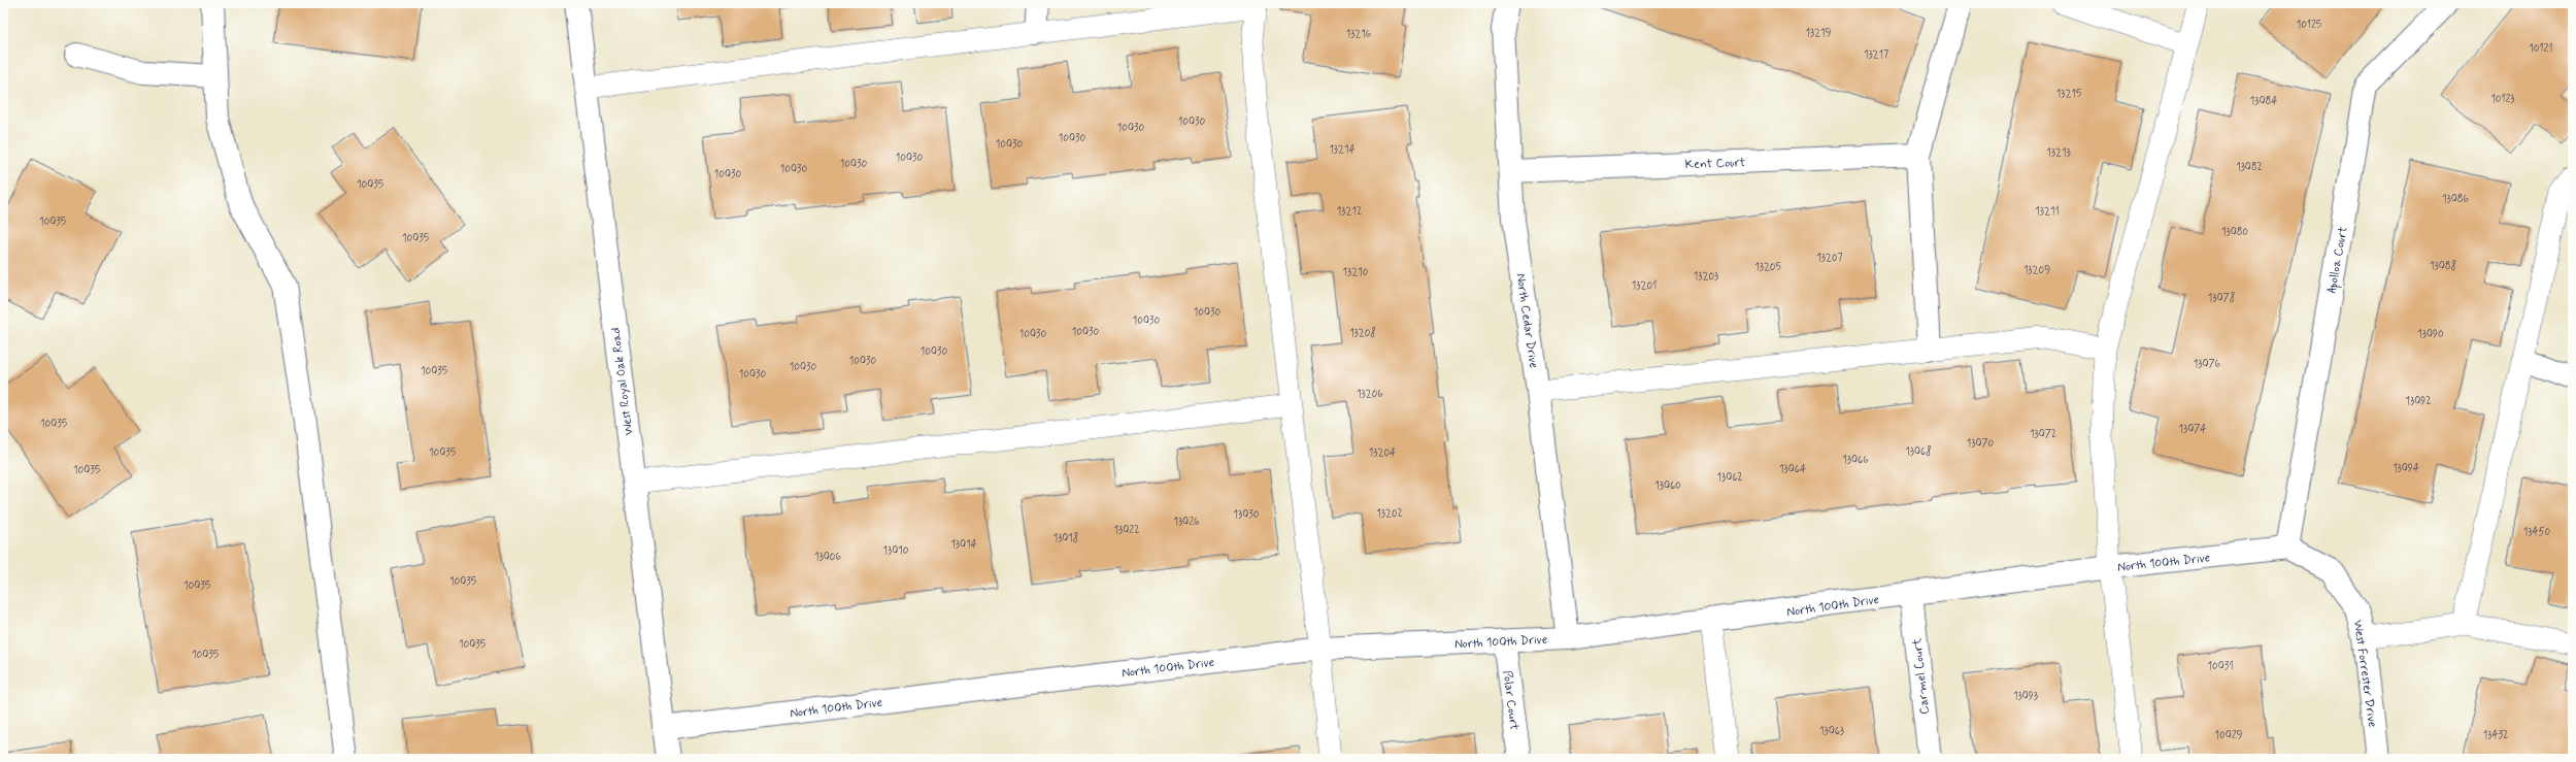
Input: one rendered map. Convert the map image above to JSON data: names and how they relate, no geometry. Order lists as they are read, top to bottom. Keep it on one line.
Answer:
{"streets":{"street":["Kent Court","Apolloa Court","North Cedar Drive","West Royal Oak Road","North 100th Drive","West Forrester Drive","Carmel Court","Polar Court"]},"crossings":[["Kent Court","North Cedar Drive"],["Apolloa Court","North 100th Drive"],["Apolloa Court","West Forrester Drive"],["North Cedar Drive","North 100th Drive"],["West Royal Oak Road","North 100th Drive"],["North 100th Drive","West Forrester Drive"],["North 100th Drive","Carmel Court"],["North 100th Drive","Polar Court"]],"house_numbers":["10125","13219","13216","10121","13217","13215","10123","13084","10030","10030","10030","10030","13214","13213","10030","10030","13082","10030","10030","10035","13086","13212","13211","10035","13080","10035","13207","13088","13205","13209","13210","13203","13201","13078","10030","10030","10030","13208","10030","13090","10030","10030","13076","10030","10035","10030","13206","13092","10035","13074","13072","13070","13068","10035","13204","13066","13094","13064","10035","13062","13060","13202","13030","13026","13022","13450","13018","13014","13010","13006","10035","10035","10035","10035","10031","13093","13063","10029","13432"]}
